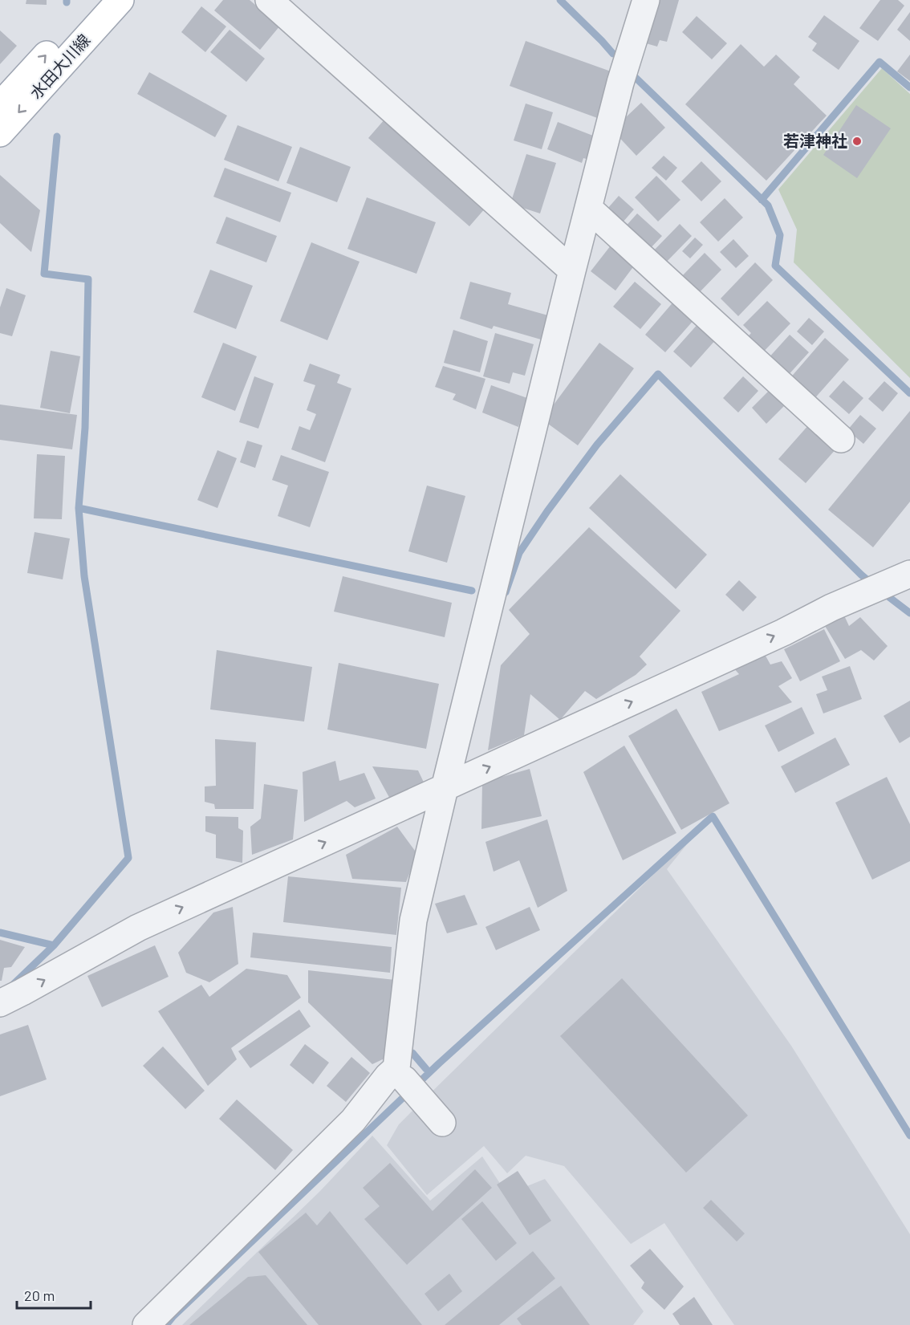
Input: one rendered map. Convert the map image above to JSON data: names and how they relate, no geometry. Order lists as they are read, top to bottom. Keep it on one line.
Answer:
{"streets":{"main road":["水田大川線"]},"places":["若津神社"],"scale_bar":"20 m"}
